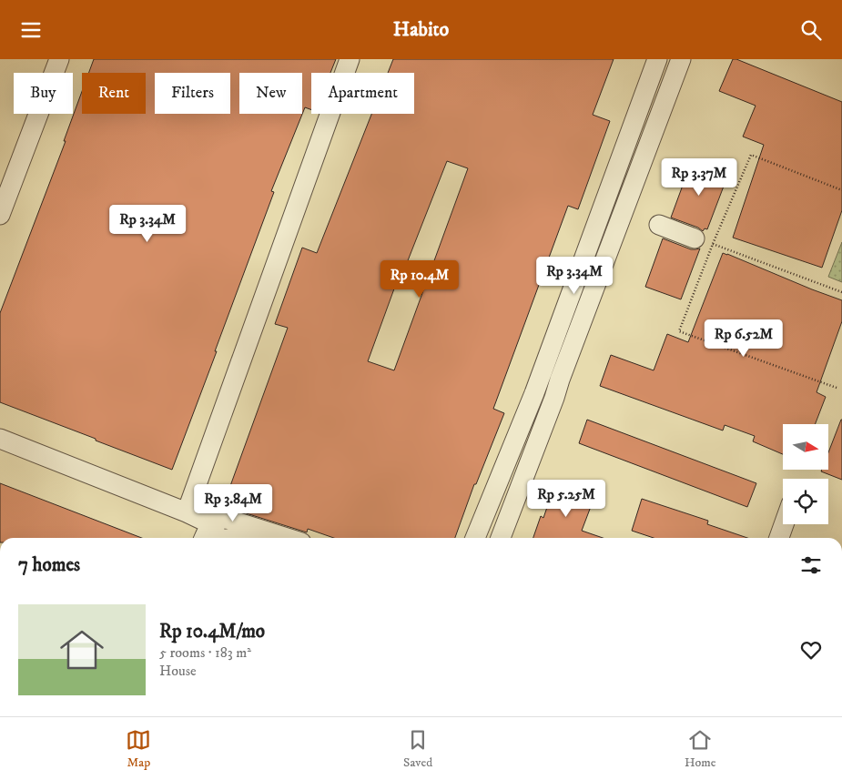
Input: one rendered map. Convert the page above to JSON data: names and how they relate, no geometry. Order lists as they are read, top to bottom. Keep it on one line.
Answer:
{"north":"right","page":{"header":"Habito","chip":["Buy","Rent","Filters","New","Apartment"],"price":["Rp 3.37M","Rp 3.34M","Rp 3.34M","Rp 10.4M","Rp 6.52M","Rp 5.25M","Rp 3.84M"],"heading":"7 homes","list":[{"name":"Rp 10.4M/mo","note":"5 rooms · 183 m² · House"}],"tabs":["Map","Saved","Home"]}}
